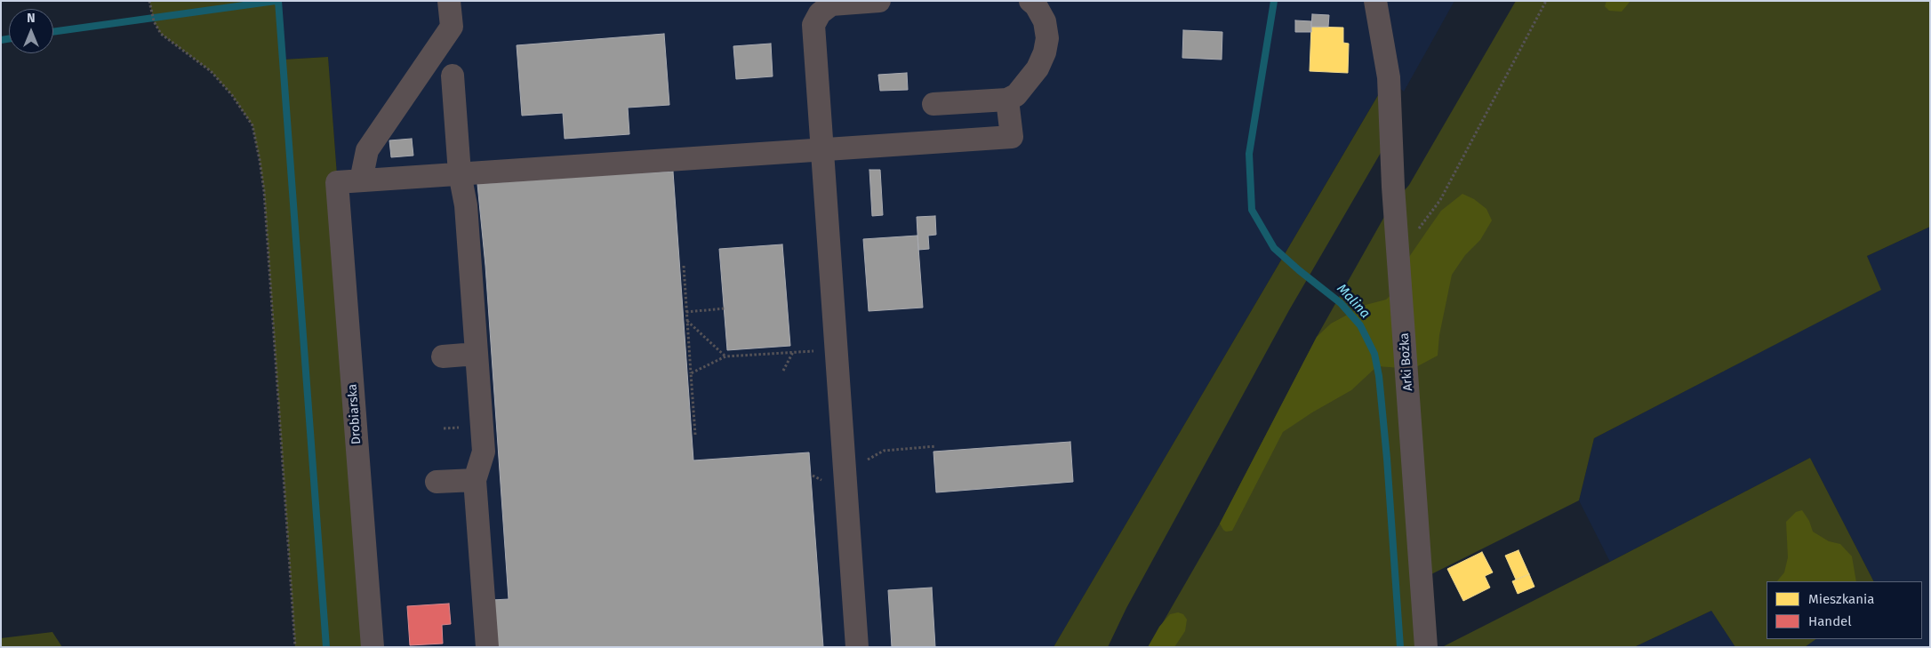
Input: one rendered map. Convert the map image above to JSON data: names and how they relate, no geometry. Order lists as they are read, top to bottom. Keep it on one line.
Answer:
{"streets":{"street":["Arki Bożka","Drobiarska"]},"water":["Malina"],"legend":["Mieszkania","Handel"],"north":"top"}
